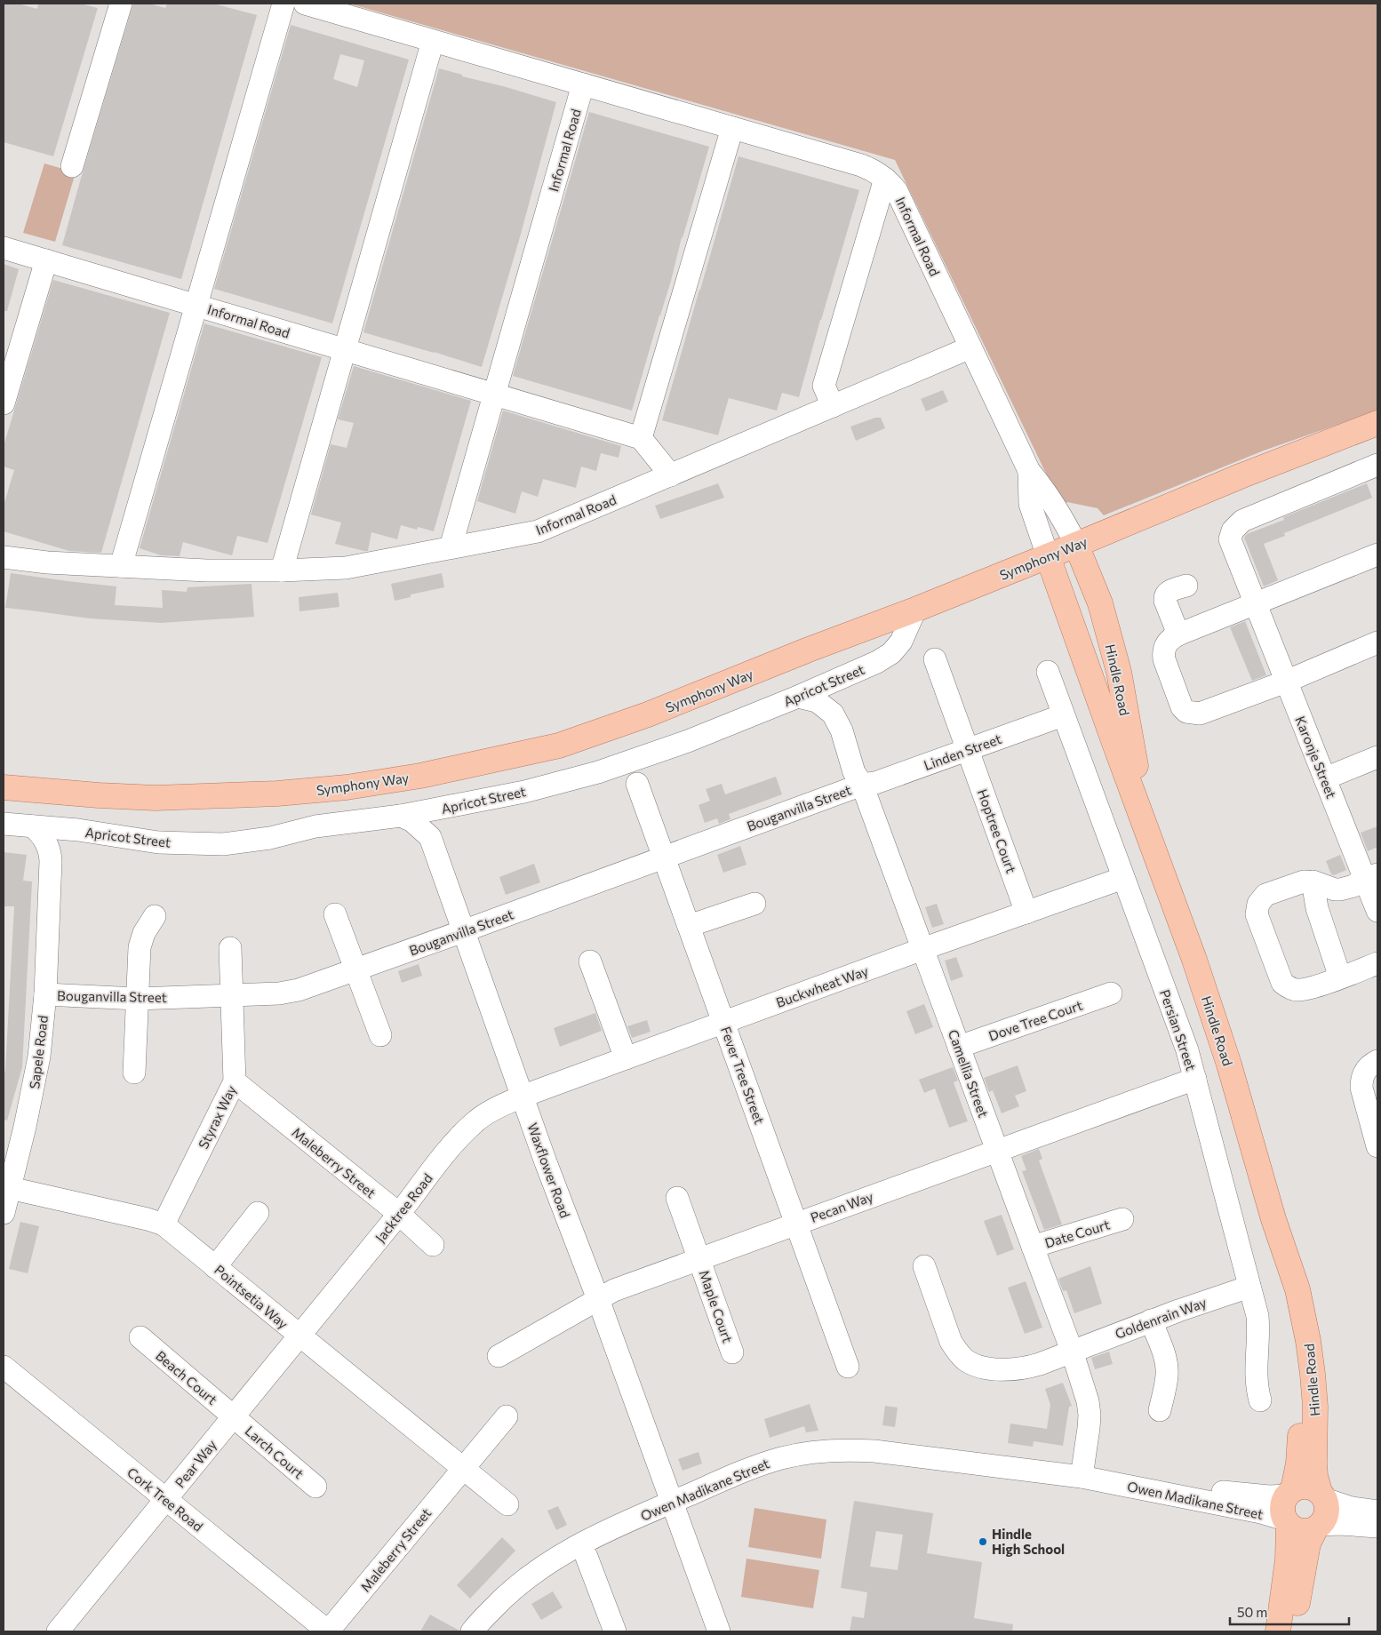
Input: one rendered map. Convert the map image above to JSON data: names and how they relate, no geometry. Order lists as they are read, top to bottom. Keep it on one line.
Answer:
{"streets":{"main road":["Symphony Way","Hindle Road"],"street":["Informal Road","Apricot Street","Linden Street","Karonje Street","Bouganvilla Street","Hoptree Court","Buckwheat Way","Dove Tree Court","Persian Street","Sapele Road","Camellia Street","Fever Tree Street","Styrax Way","Maleberry Street","Waxflower Road","Pecan Way","Jacktree Road","Date Court","Pointsetia Way","Maple Court","Goldenrain Way","Beach Court","Larch Court","Pear Way","Owen Madikane Street","Cork Tree Road"]},"crossings":[["Informal Road","Symphony Way"],["Informal Road","Hindle Road"],["Symphony Way","Hindle Road"],["Symphony Way","Apricot Street"],["Hindle Road","Owen Madikane Street"],["Apricot Street","Sapele Road"],["Apricot Street","Camellia Street"],["Apricot Street","Waxflower Road"],["Linden Street","Bouganvilla Street"],["Linden Street","Hoptree Court"],["Linden Street","Persian Street"],["Linden Street","Camellia Street"],["Bouganvilla Street","Sapele Road"],["Bouganvilla Street","Camellia Street"],["Bouganvilla Street","Fever Tree Street"],["Bouganvilla Street","Styrax Way"],["Bouganvilla Street","Waxflower Road"],["Hoptree Court","Buckwheat Way"],["Buckwheat Way","Persian Street"],["Buckwheat Way","Camellia Street"],["Buckwheat Way","Fever Tree Street"],["Buckwheat Way","Waxflower Road"],["Buckwheat Way","Jacktree Road"],["Dove Tree Court","Camellia Street"],["Persian Street","Pecan Way"],["Persian Street","Goldenrain Way"],["Sapele Road","Pointsetia Way"],["Camellia Street","Pecan Way"],["Camellia Street","Date Court"],["Camellia Street","Goldenrain Way"],["Camellia Street","Owen Madikane Street"],["Fever Tree Street","Pecan Way"],["Styrax Way","Maleberry Street"],["Styrax Way","Pointsetia Way"],["Maleberry Street","Jacktree Road"],["Maleberry Street","Pointsetia Way"],["Maleberry Street","Cork Tree Road"],["Waxflower Road","Pecan Way"],["Waxflower Road","Jacktree Road"],["Waxflower Road","Owen Madikane Street"],["Pecan Way","Maple Court"],["Jacktree Road","Pointsetia Way"],["Jacktree Road","Pear Way"],["Pointsetia Way","Pear Way"],["Beach Court","Larch Court"],["Beach Court","Pear Way"],["Larch Court","Pear Way"],["Pear Way","Cork Tree Road"]],"places":["Hindle High School"],"scale_bar":"50 m"}
